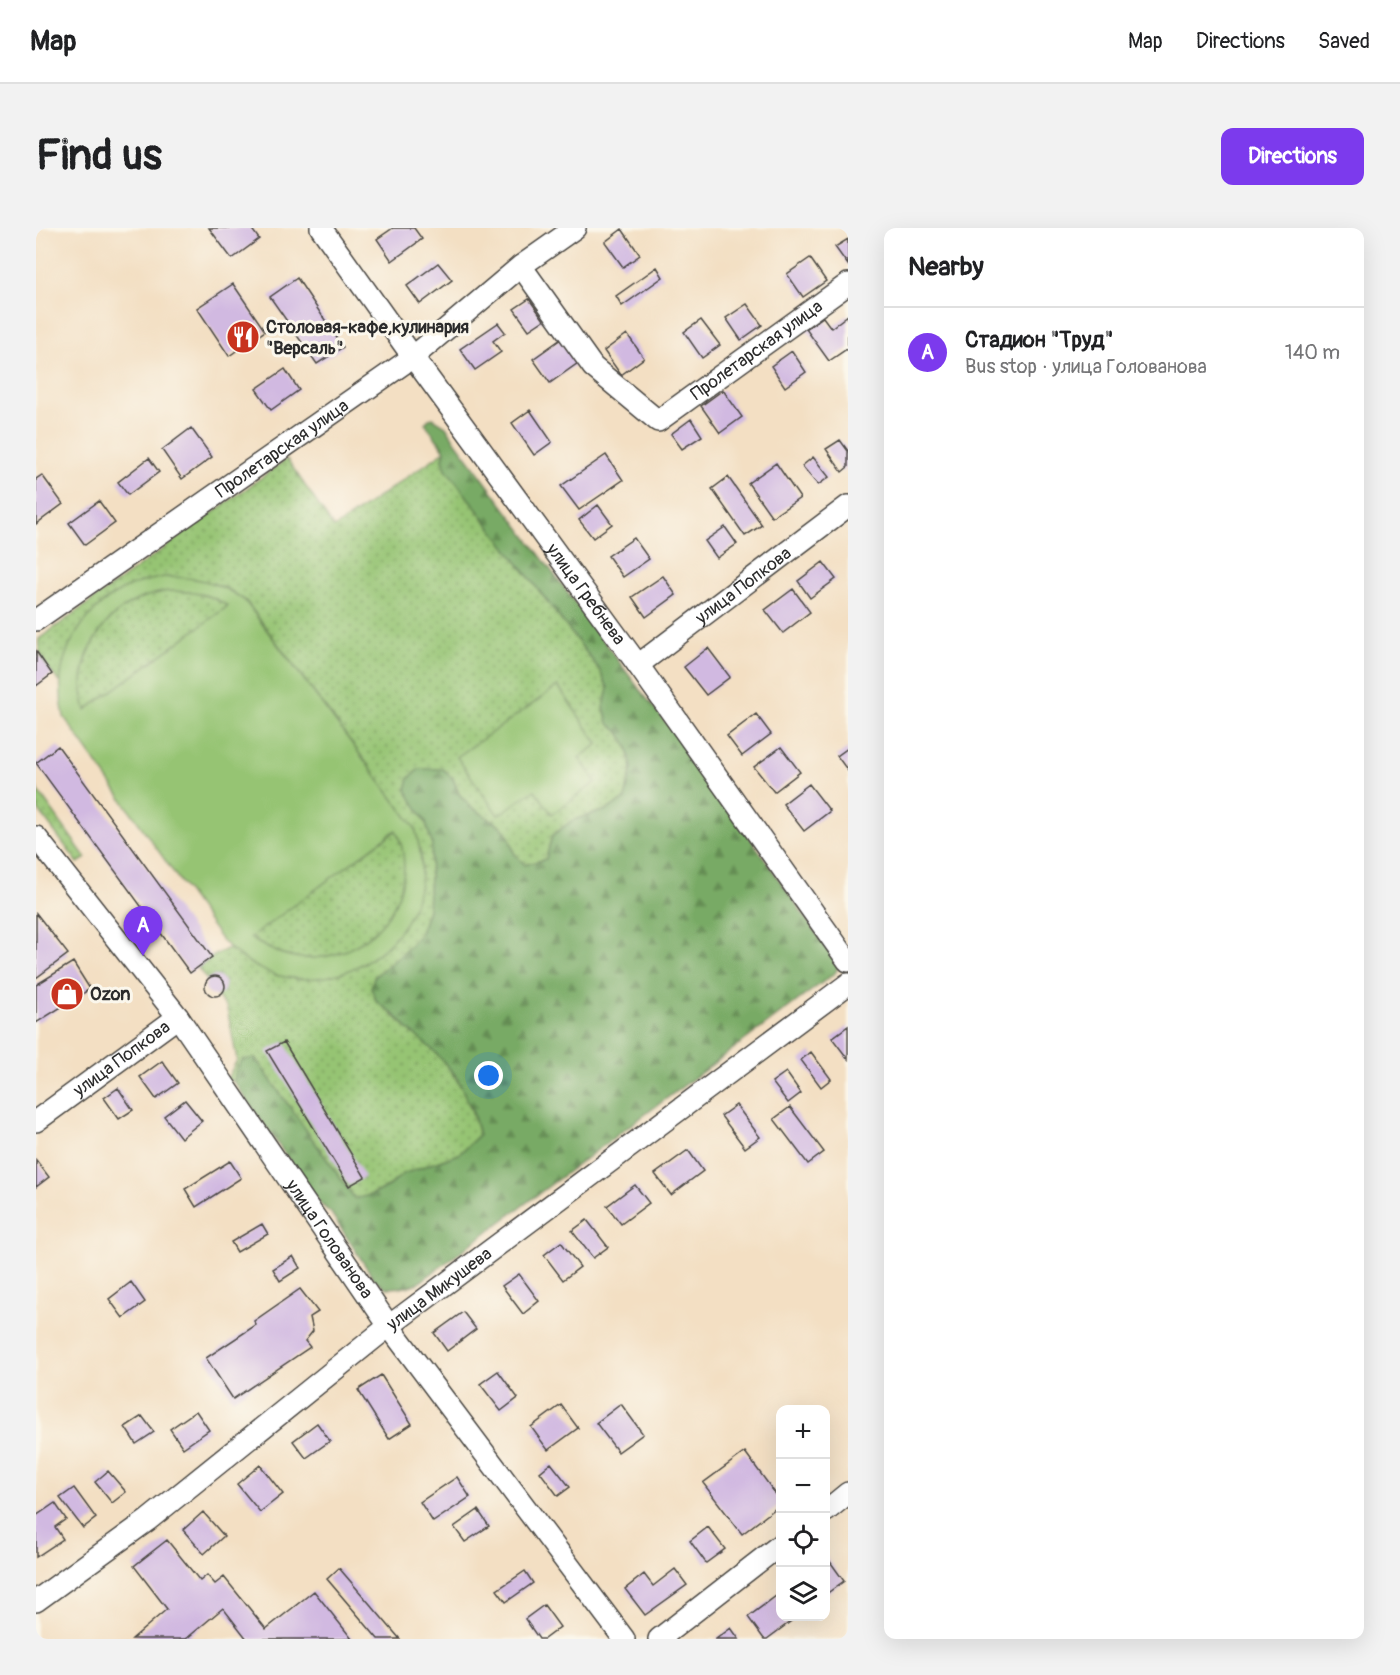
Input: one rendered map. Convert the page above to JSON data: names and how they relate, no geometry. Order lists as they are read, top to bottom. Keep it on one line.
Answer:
{"streets":{"street":["Пролетарская улица","улица Попкова","улица Гребнева","улица Голованова","улица Микушева"]},"crossings":[["Пролетарская улица","улица Гребнева"],["улица Попкова","улица Гребнева"],["улица Попкова","улица Голованова"],["улица Голованова","улица Микушева"]],"places":{"restaurant":["Столовая-кафе,кулинария \"Версаль\""],"shop":["Ozon"]},"page":{"header":"Map","nav":["Map","Directions","Saved"],"buttons":"Directions","title":"Find us","heading":"Nearby","list":[{"mark":"A","name":"Стадион \"Труд\"","note":"Bus stop · улица Голованова","value":"140 m"}],"pins":"A","map_buttons":["+","−"]}}
